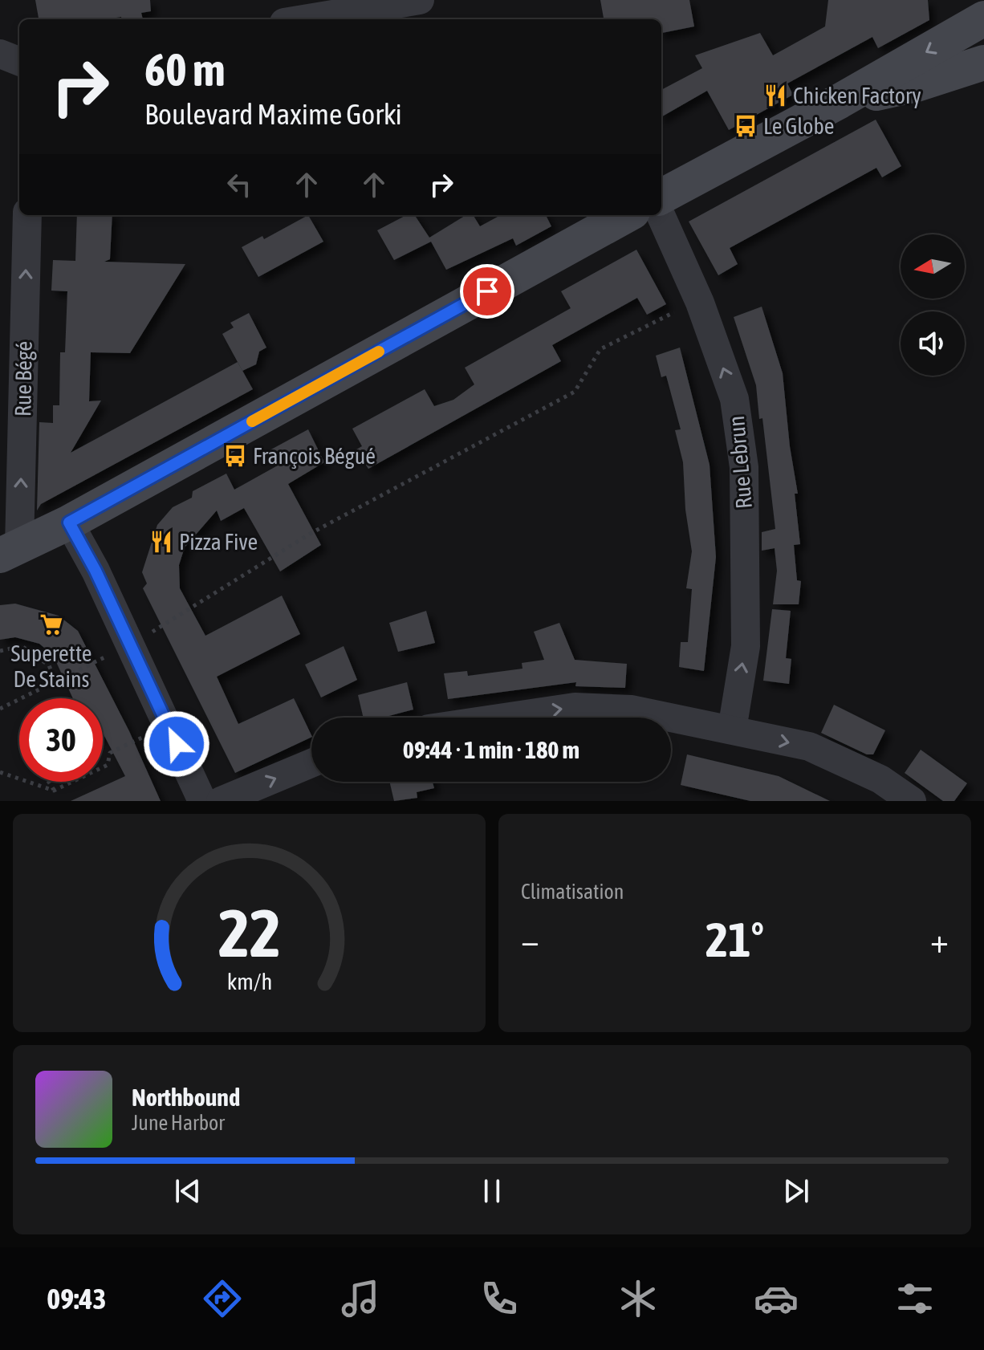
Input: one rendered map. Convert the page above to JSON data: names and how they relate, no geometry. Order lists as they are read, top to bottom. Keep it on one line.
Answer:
{"streets":{"street":["Rue Bégé","Rue Lebrun"]},"one_way":["Rue Bégé","Rue Lebrun"],"places":{"restaurant":["Chicken Factory","Pizza Five"],"bus stop":["Le Globe","François Bégué"],"supermarket":["Superette De Stains"]},"north":"left","page":{"turn":["60 m","Boulevard Maxime Gorki"],"limit":"30","trip":"09:44 · 1 min · 180 m","tile":"Climatisation","heat":["−","21°","+"],"song":["Northbound","June Harbor"],"tabs":"09:43","gauge":["22","km/h"]}}
